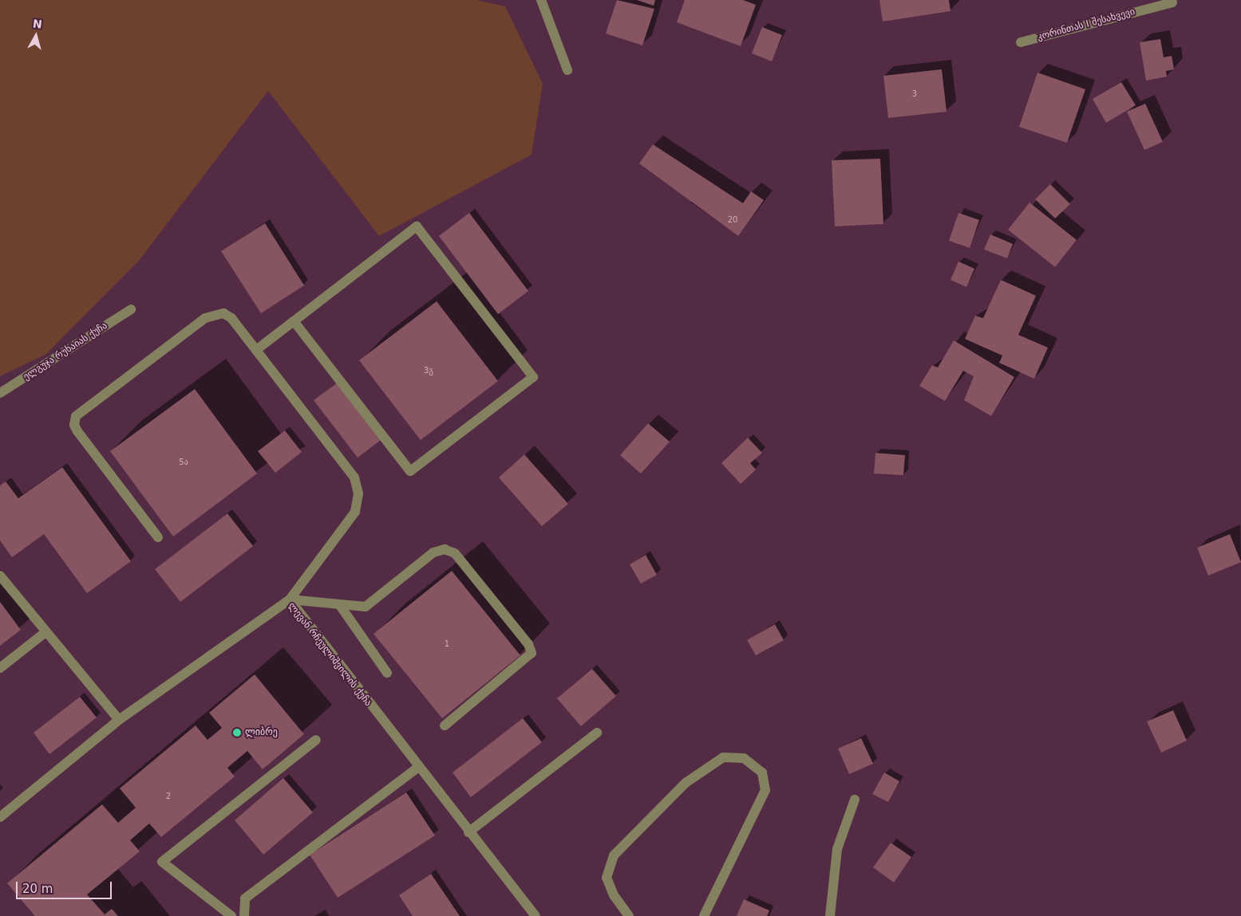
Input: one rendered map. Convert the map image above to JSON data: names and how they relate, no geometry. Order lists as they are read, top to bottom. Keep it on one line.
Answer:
{"streets":{"street":["კორინთას I შესახვევი","ელგუჯა რუხაიას ქუჩა","ლევან რჩეულიშვილის ქუჩა"]},"places":["ლიბრე"],"house_numbers":["3","20","3გ","5ა","1","2"],"scale_bar":"20 m","north":"top"}
